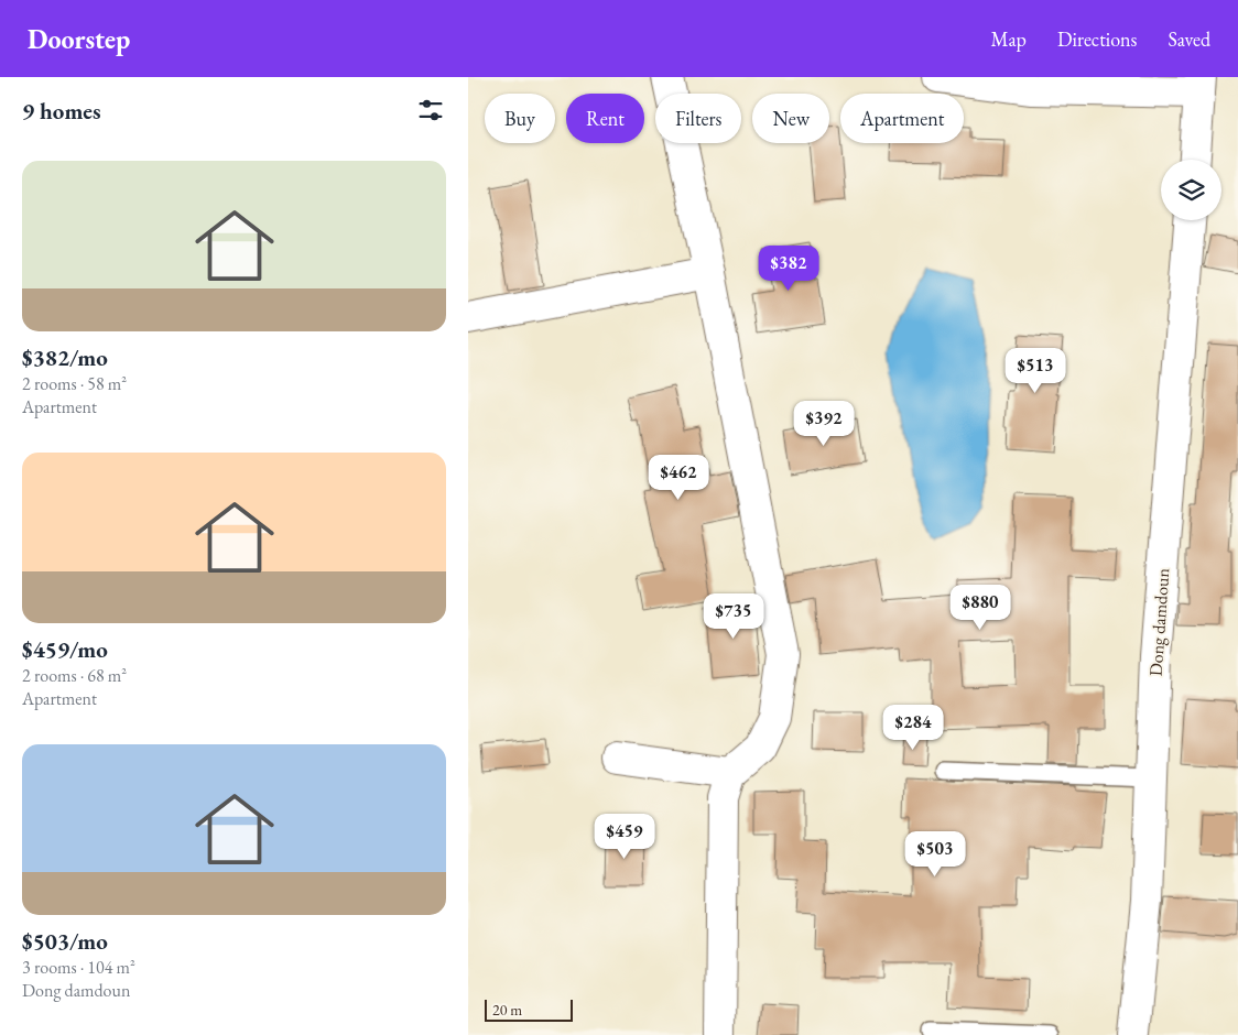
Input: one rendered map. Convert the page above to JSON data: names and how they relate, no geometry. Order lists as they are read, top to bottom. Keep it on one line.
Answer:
{"streets":{"street":["Dong damdoun"]},"scale_bar":"20 m","page":{"header":"Doorstep","nav":["Map","Directions","Saved"],"heading":"9 homes","chip":["Buy","Rent","Filters","New","Apartment"],"list":[{"name":"$382/mo","note":"2 rooms · 58 m² · Apartment"},{"name":"$459/mo","note":"2 rooms · 68 m² · Apartment"},{"name":"$503/mo","note":"3 rooms · 104 m² · Dong damdoun"}],"price":["$382","$513","$392","$462","$880","$735","$284","$459","$503"],"scale":"20 m"}}
